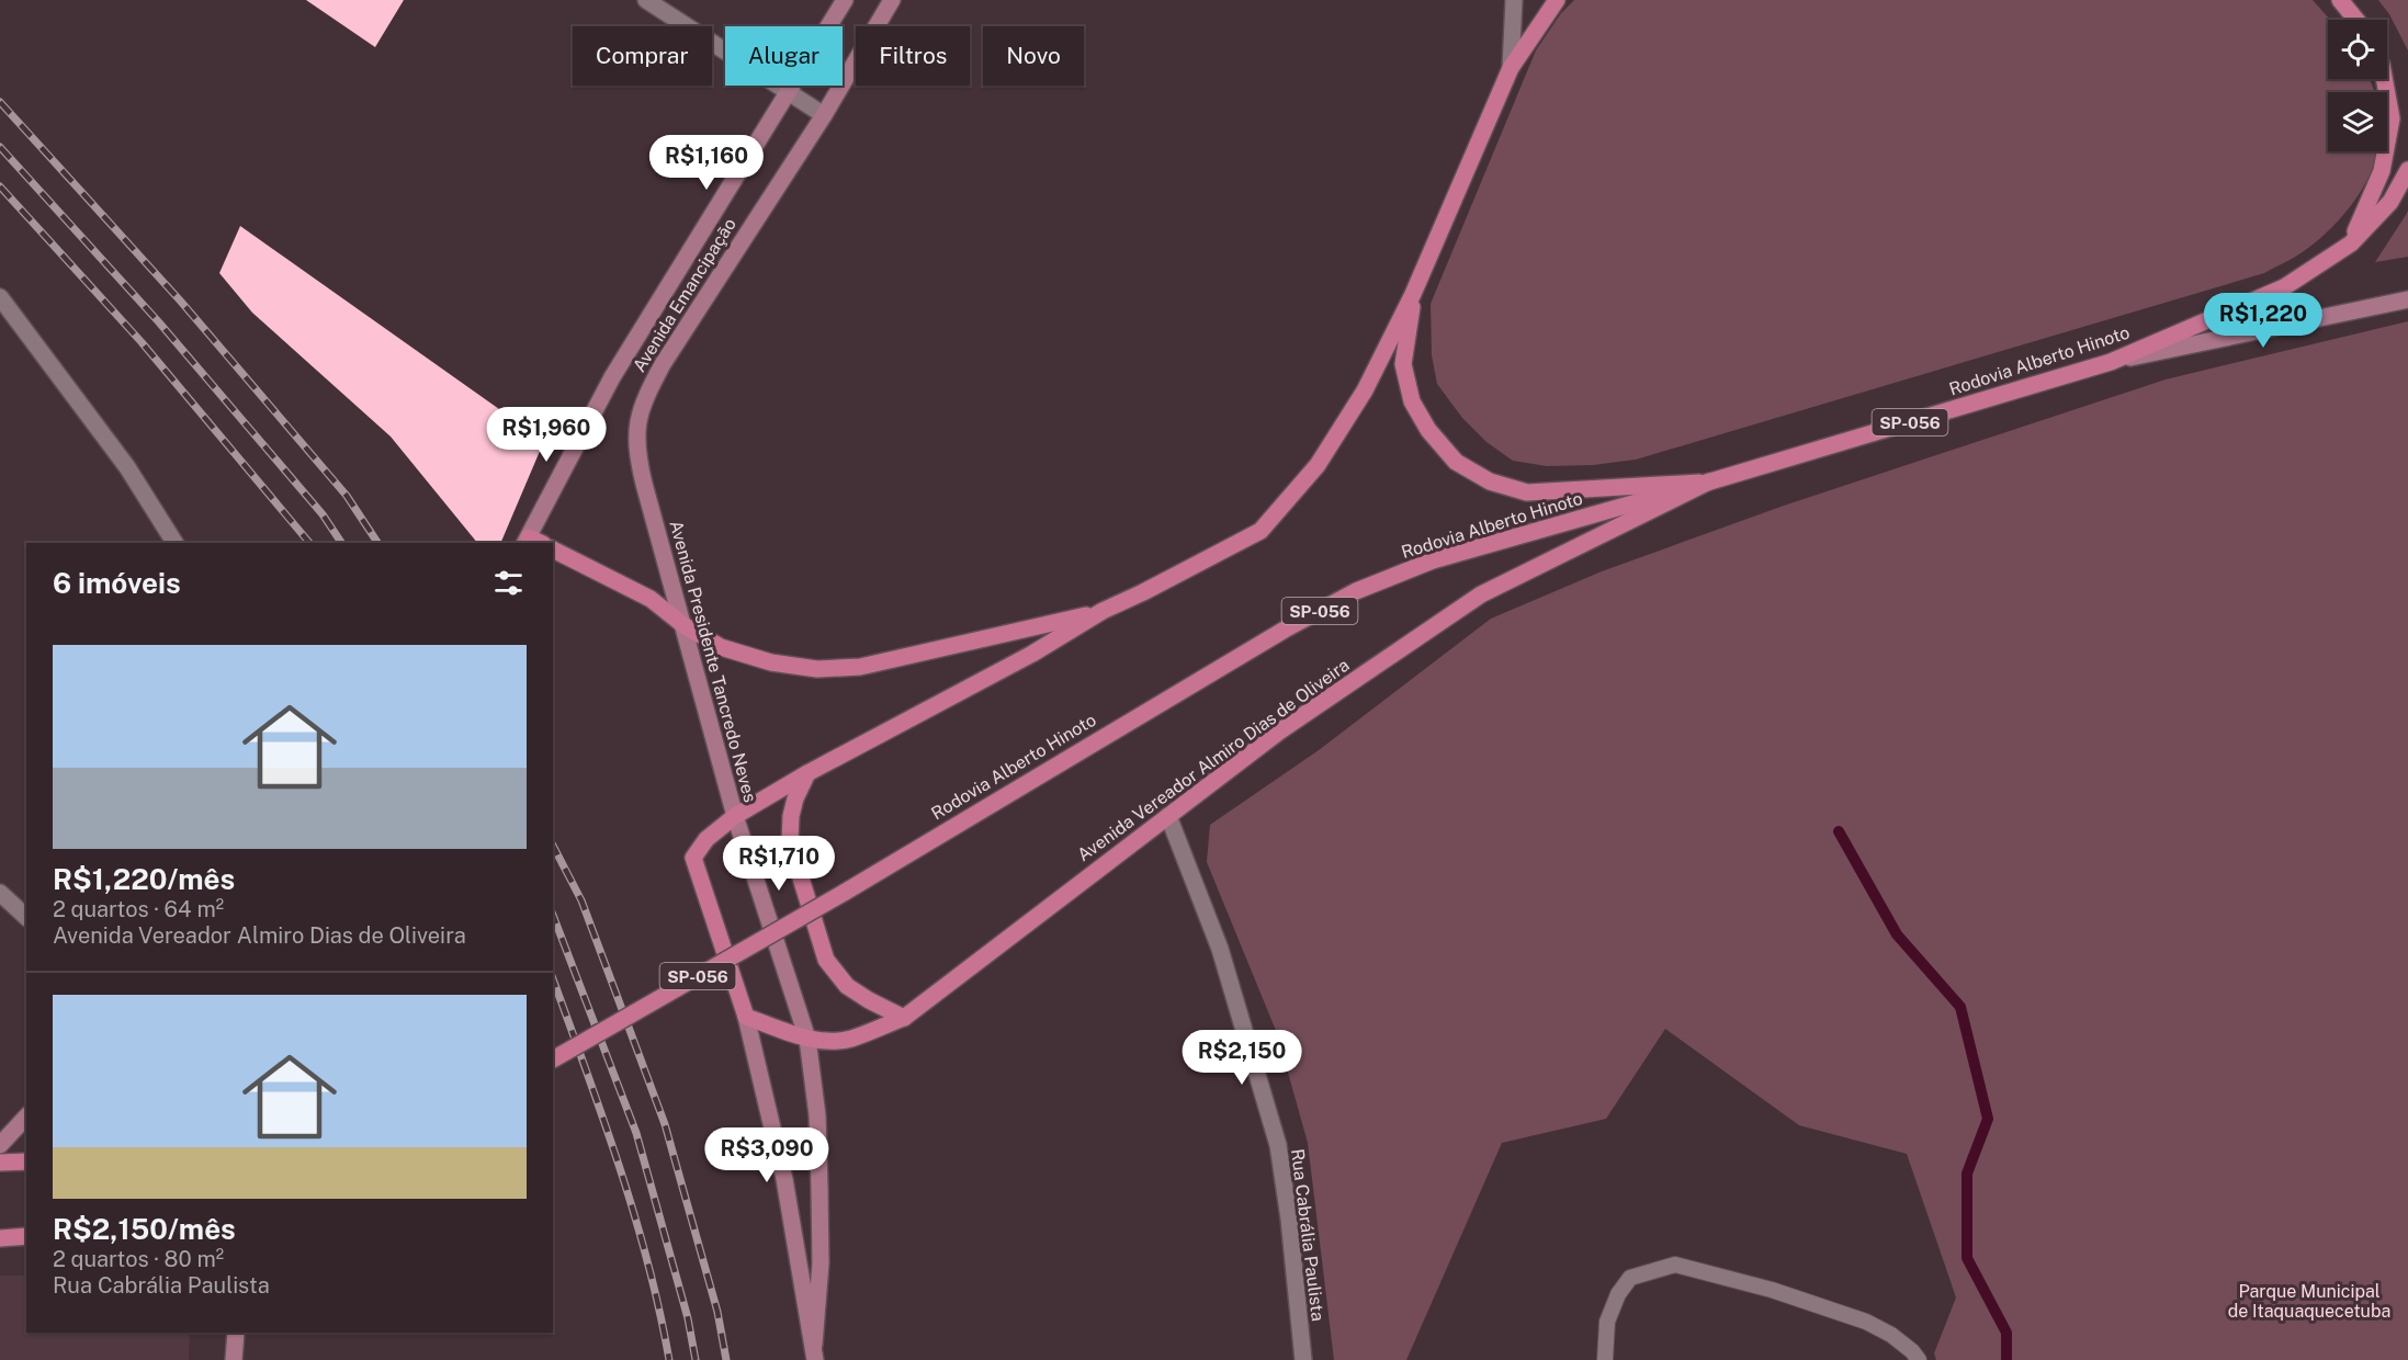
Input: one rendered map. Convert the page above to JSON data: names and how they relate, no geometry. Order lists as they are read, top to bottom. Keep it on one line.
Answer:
{"streets":{"main road":["Avenida Emancipação","Rodovia Alberto Hinoto","SP-056","Avenida Presidente Tancredo Neves","Avenida Vereador Almiro Dias de Oliveira"],"street":["Rua Cabrália Paulista"]},"crossings":[["Avenida Emancipação","Avenida Presidente Tancredo Neves"],["Rodovia Alberto Hinoto","Avenida Vereador Almiro Dias de Oliveira"],["Avenida Presidente Tancredo Neves","Avenida Vereador Almiro Dias de Oliveira"],["Avenida Vereador Almiro Dias de Oliveira","Rua Cabrália Paulista"]],"parks":["Parque Municipal de Itaquaquecetuba"],"page":{"chip":["Comprar","Alugar","Filtros","Novo"],"price":["R$1,160","R$1,220","R$1,960","R$1,710","R$2,150","R$3,090"],"heading":"6 imóveis","list":[{"name":"R$1,220/mês","note":"2 quartos · 64 m² · Avenida Vereador Almiro Dias de Oliveira"},{"name":"R$2,150/mês","note":"2 quartos · 80 m² · Rua Cabrália Paulista"}]}}
